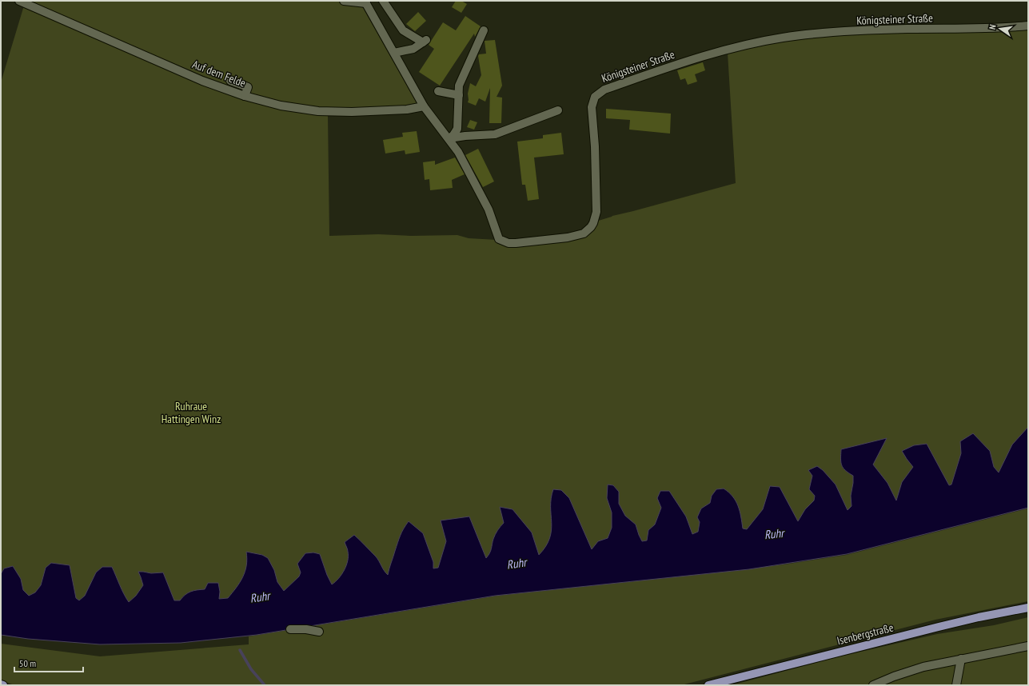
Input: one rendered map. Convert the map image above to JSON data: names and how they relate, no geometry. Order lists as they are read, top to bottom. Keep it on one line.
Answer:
{"streets":{"main road":["Isenbergstraße"],"street":["Königsteiner Straße","Auf dem Felde"]},"crossings":[["Königsteiner Straße","Auf dem Felde"]],"water":["Ruhr"],"parks":["Ruhraue Hattingen Winz"],"scale_bar":"50 m","north":"left"}
